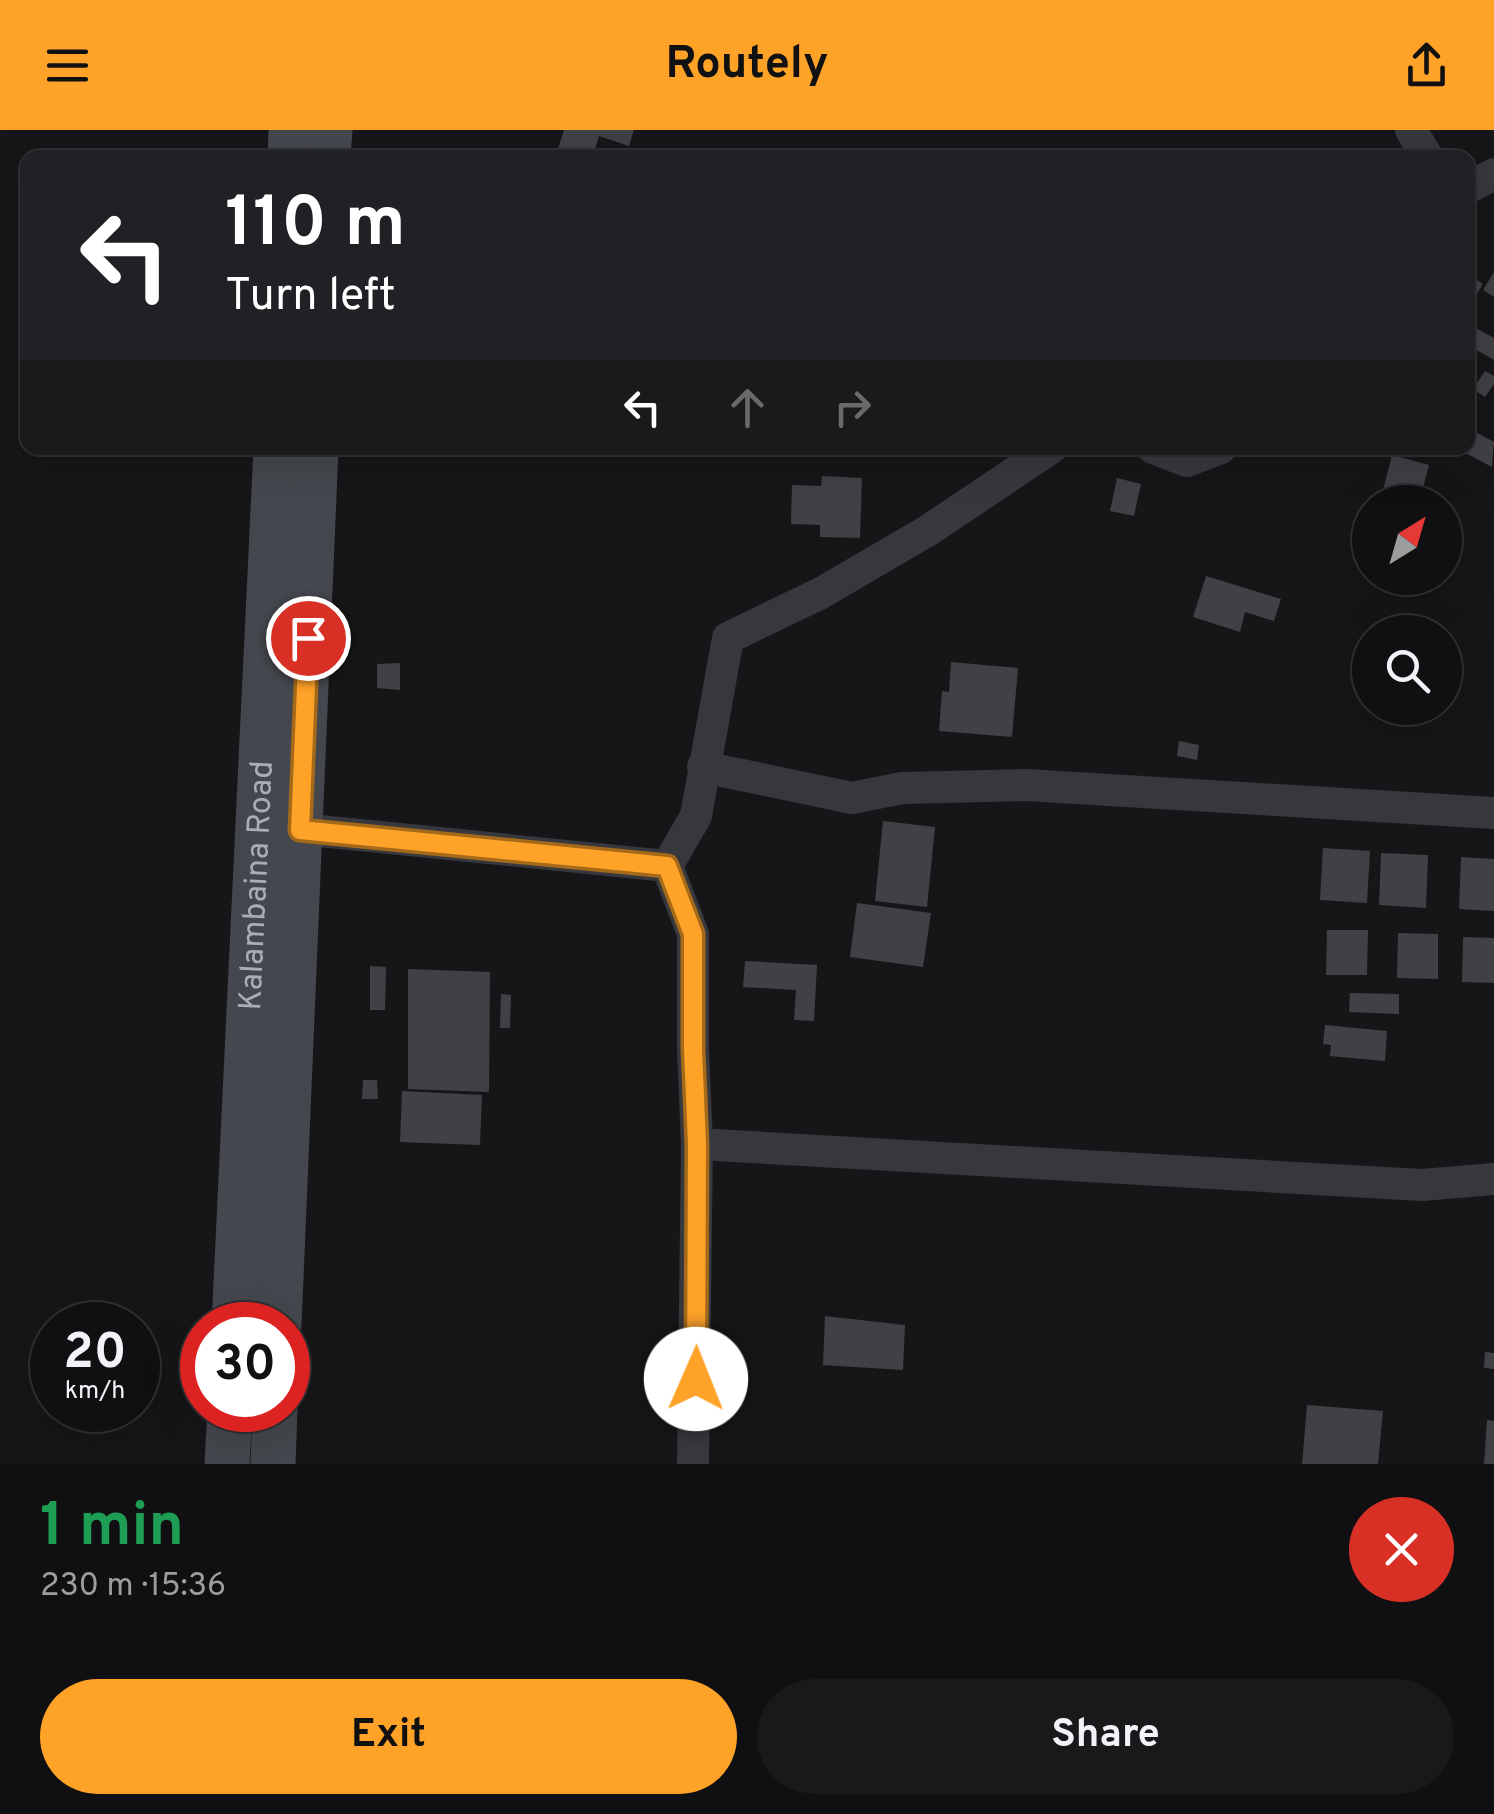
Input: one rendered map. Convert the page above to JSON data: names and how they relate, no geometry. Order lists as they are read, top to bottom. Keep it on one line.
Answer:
{"streets":{"main road":["Kalambaina Road"]},"north":"top right","page":{"header":"Routely","turn":["110 m","Turn left"],"speed":"20 km/h","limit":"30","heading":["1 min","230 m · 15:36"],"buttons":["Exit","Share"]}}
